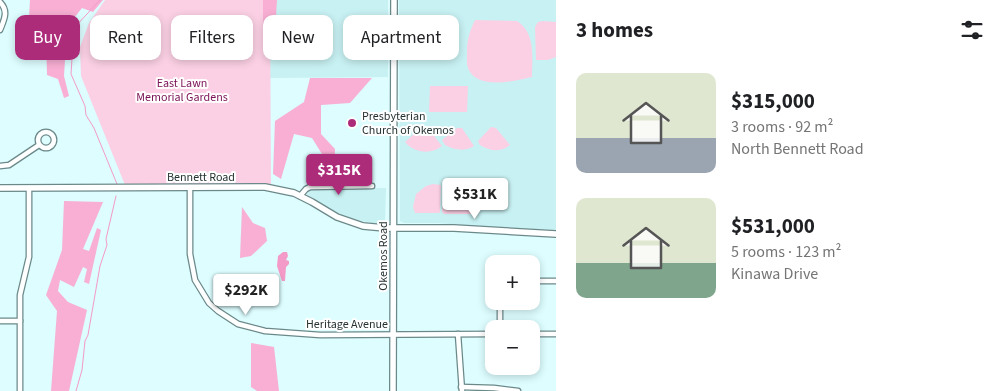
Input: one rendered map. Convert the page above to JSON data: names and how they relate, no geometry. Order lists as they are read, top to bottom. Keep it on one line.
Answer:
{"streets":{"street":["Bennett Road","Okemos Road","Heritage Avenue"]},"crossings":[["Bennett Road","Okemos Road"],["Bennett Road","Heritage Avenue"],["Okemos Road","Heritage Avenue"]],"parks":["East Lawn Memorial Gardens"],"places":["Presbyterian Church of Okemos"],"page":{"heading":"3 homes","chip":["Buy","Rent","Filters","New","Apartment"],"list":[{"name":"$315,000","note":"3 rooms · 92 m² · North Bennett Road"},{"name":"$531,000","note":"5 rooms · 123 m² · Kinawa Drive"}],"price":["$315K","$531K","$292K"],"map_buttons":["+","−"]}}
